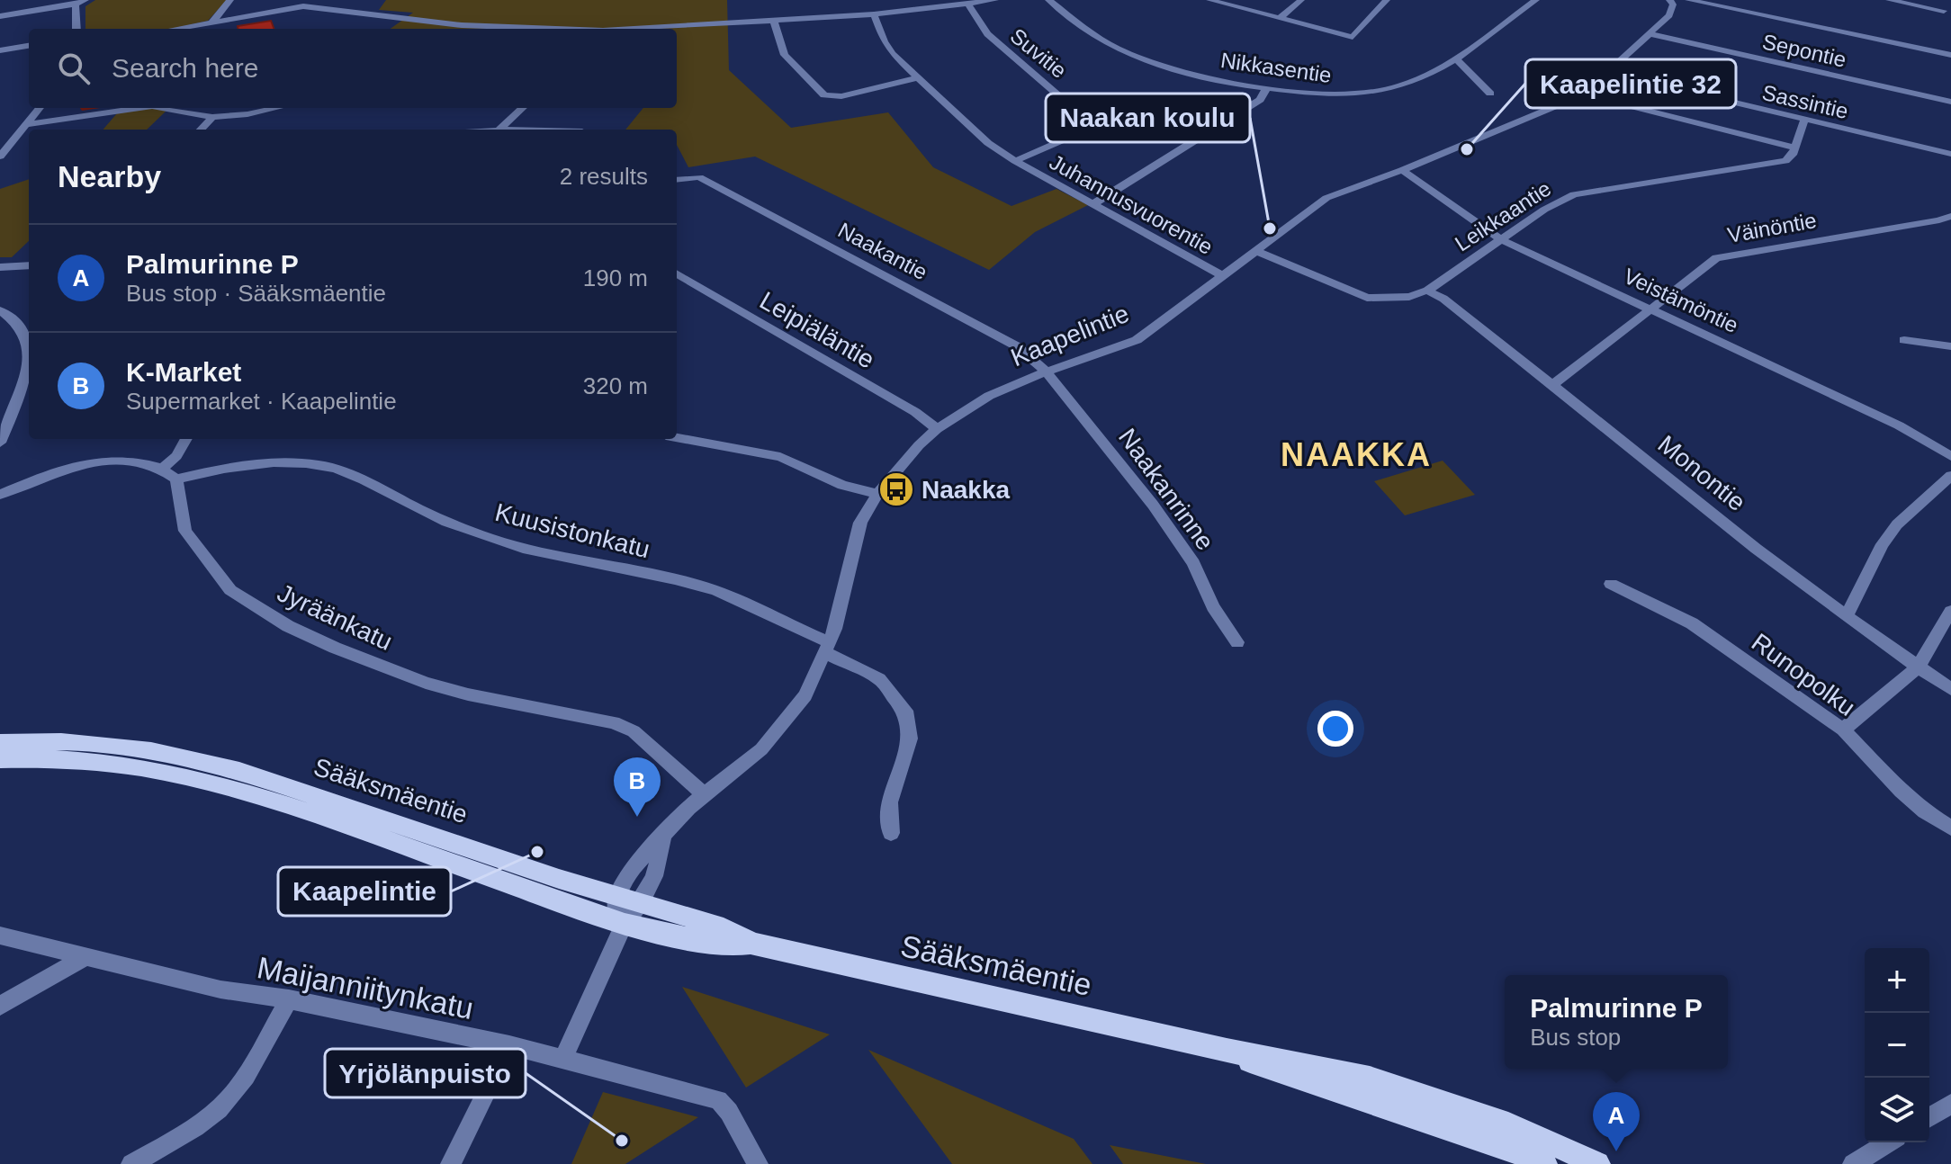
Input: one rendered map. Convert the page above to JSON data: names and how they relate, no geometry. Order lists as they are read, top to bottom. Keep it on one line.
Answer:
{"streets":{"main road":["Sääksmäentie"],"street":["Sepontie","Suvitie","Nikkasentie","Sassintie","Juhannusvuorentie","Leikkaantie","Väinöntie","Naakantie","Veistämöntie","Leipiäläntie","Kaapelintie","Monontie","Naakanrinne","Kuusistonkatu","Jyräänkatu","Runopolku","Maijanniitynkatu"]},"crossings":[["Sepontie","Kaapelintie"],["Suvitie","Juhannusvuorentie"],["Sassintie","Kaapelintie"],["Juhannusvuorentie","Kaapelintie"],["Leikkaantie","Veistämöntie"],["Leikkaantie","Kaapelintie"],["Leikkaantie","Monontie"],["Väinöntie","Veistämöntie"],["Väinöntie","Monontie"],["Naakantie","Kaapelintie"],["Naakantie","Naakanrinne"],["Veistämöntie","Kaapelintie"],["Leipiäläntie","Kaapelintie"],["Kaapelintie","Naakanrinne"],["Kaapelintie","Kuusistonkatu"],["Kaapelintie","Jyräänkatu"],["Kaapelintie","Sääksmäentie"],["Kuusistonkatu","Jyräänkatu"]],"districts":["NAAKKA"],"places":{"other":["Kaapelintie 32","Naakan koulu","Kaapelintie","Yrjölänpuisto"],"bus stop":["Naakka"]},"page":{"search":"Search here","heading":["Nearby","2 results"],"list":[{"mark":"A","name":"Palmurinne P","note":"Bus stop · Sääksmäentie","value":"190 m"},{"mark":"B","name":"K-Market","note":"Supermarket · Kaapelintie","value":"320 m"}],"pins":["B","A"],"map_buttons":["+","−"],"popup":["Palmurinne P","Bus stop"]}}
